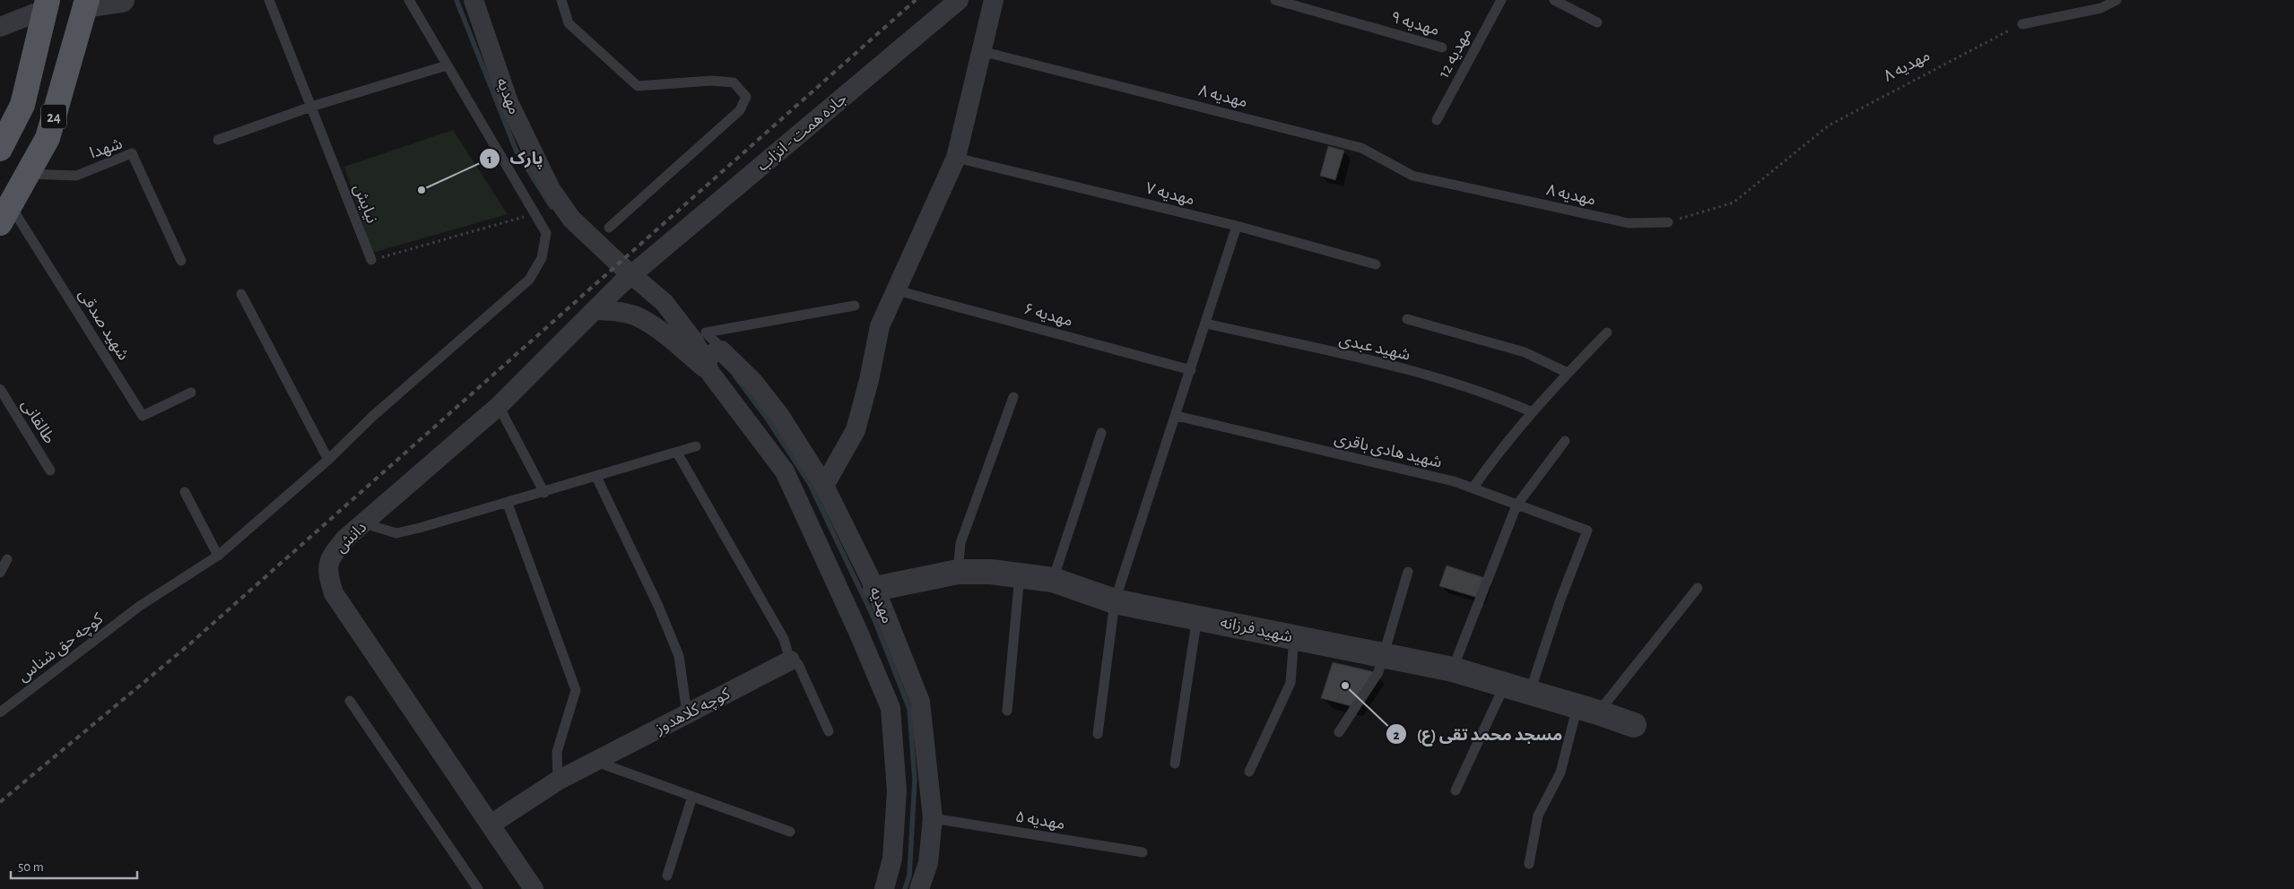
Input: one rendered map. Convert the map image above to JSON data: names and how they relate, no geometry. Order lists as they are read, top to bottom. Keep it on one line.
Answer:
{"streets":{"main road":["24"],"street":["مهدیه","جاده همت - انزاب","دانش","شهید فرزانه","کوچه کلاهدوز"],"lane":["مهدیه ۹","مهدیه 12","مهدیه ۸","شهدا","مهدیه ۷","نیایش","مهدیه ۶","شهید صدقی","شهید عبدی","طالقانی","شهید هادی باقری","کوچه حق شناس","مهدیه ۵"]},"crossings":[["مهدیه","شهید فرزانه"],["مهدیه","مهدیه ۵"],["24","شهدا"],["24","شهید صدقی"],["جاده همت - انزاب","دانش"],["شهید هادی باقری","شهید فرزانه"],["دانش","کوچه کلاهدوز"]],"places":["پارک","مسجد محمد تقی (ع)"],"scale_bar":"50 m"}
